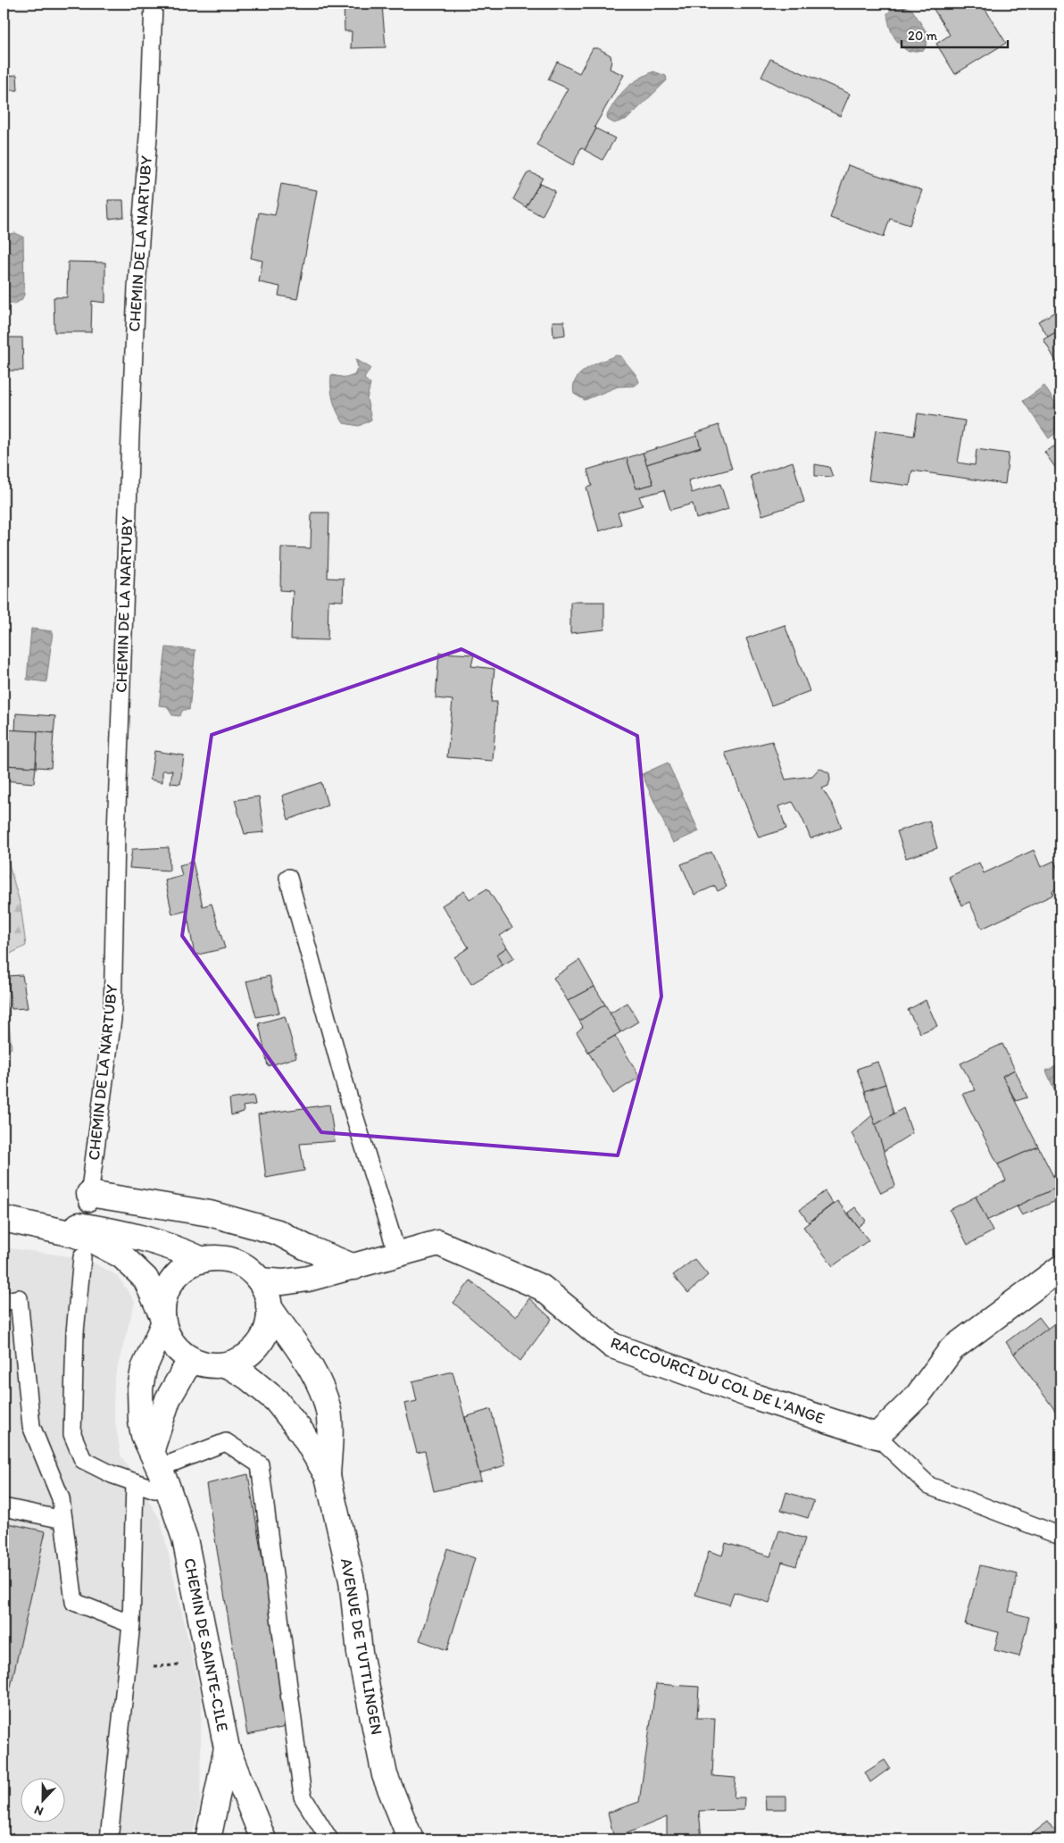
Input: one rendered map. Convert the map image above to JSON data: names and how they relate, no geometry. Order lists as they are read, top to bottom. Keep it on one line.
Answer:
{"streets":{"street":["RACCOURCI DU COL DE L'ANGE","CHEMIN DE SAINTE-CILE","AVENUE DE TUTTLINGEN"],"lane":["CHEMIN DE LA NARTUBY"]},"crossings":[["RACCOURCI DU COL DE L'ANGE","CHEMIN DE SAINTE-CILE"],["RACCOURCI DU COL DE L'ANGE","AVENUE DE TUTTLINGEN"],["CHEMIN DE SAINTE-CILE","AVENUE DE TUTTLINGEN"]],"scale_bar":"20 m","north":"bottom"}
